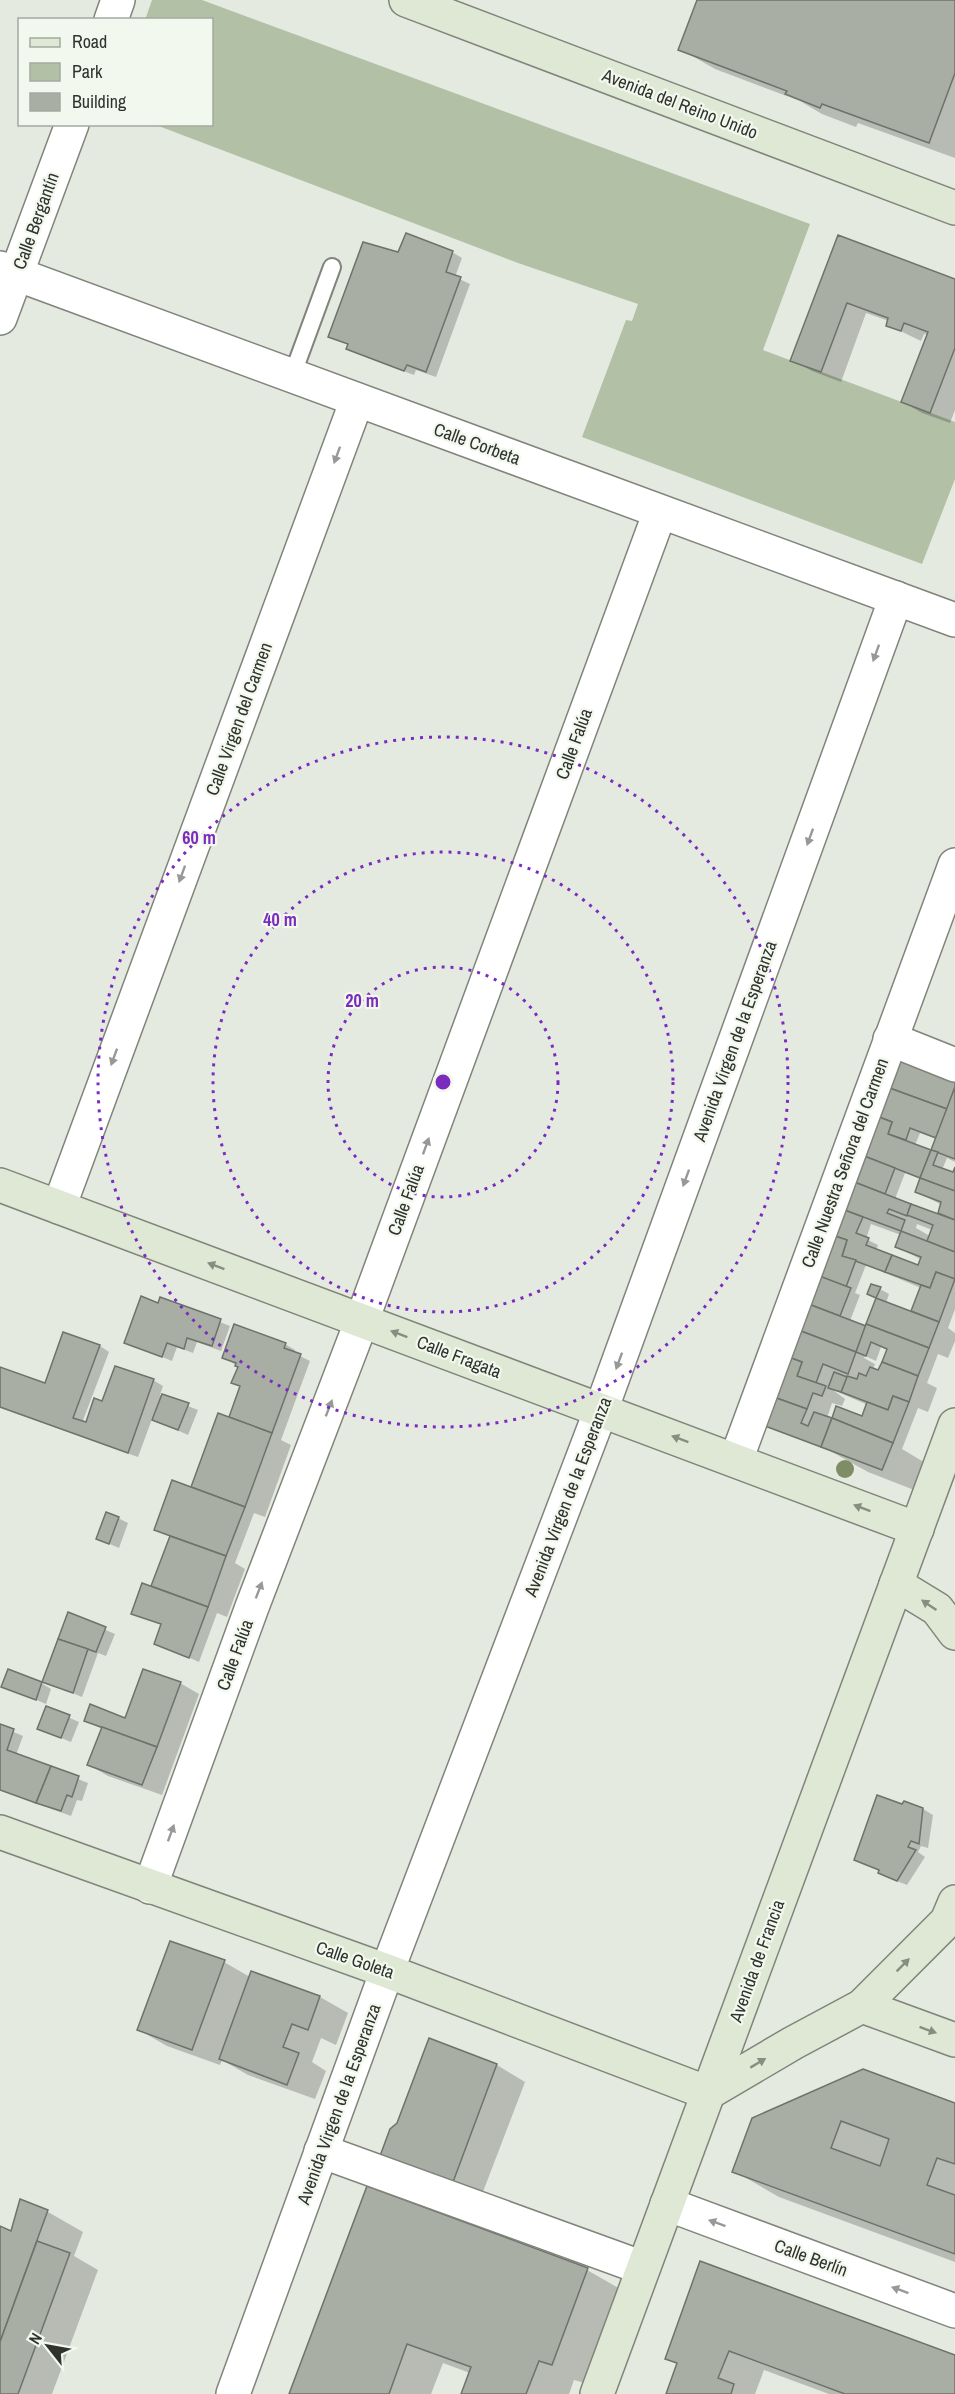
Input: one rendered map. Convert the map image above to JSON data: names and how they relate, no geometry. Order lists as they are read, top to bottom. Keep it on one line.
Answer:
{"streets":{"street":["Avenida del Reino Unido","Calle Bergantín","Calle Corbeta","Calle Virgen del Carmen","Calle Falúa","Avenida Virgen de la Esperanza","Calle Nuestra Señora del Carmen","Calle Fragata","Calle Goleta","Avenida de Francia","Calle Berlín"]},"crossings":[["Calle Bergantín","Calle Corbeta"],["Calle Corbeta","Calle Virgen del Carmen"],["Calle Corbeta","Calle Falúa"],["Calle Corbeta","Avenida Virgen de la Esperanza"],["Calle Virgen del Carmen","Calle Fragata"],["Calle Falúa","Calle Fragata"],["Calle Falúa","Calle Goleta"],["Avenida Virgen de la Esperanza","Calle Fragata"],["Avenida Virgen de la Esperanza","Calle Goleta"],["Calle Nuestra Señora del Carmen","Calle Fragata"],["Calle Fragata","Avenida de Francia"],["Calle Goleta","Avenida de Francia"],["Avenida de Francia","Calle Berlín"]],"one_way":["Calle Virgen del Carmen","Calle Falúa","Avenida Virgen de la Esperanza","Calle Fragata"],"legend":["Road","Park","Building"],"north":"top left","rings":["60 m","40 m","20 m"]}
